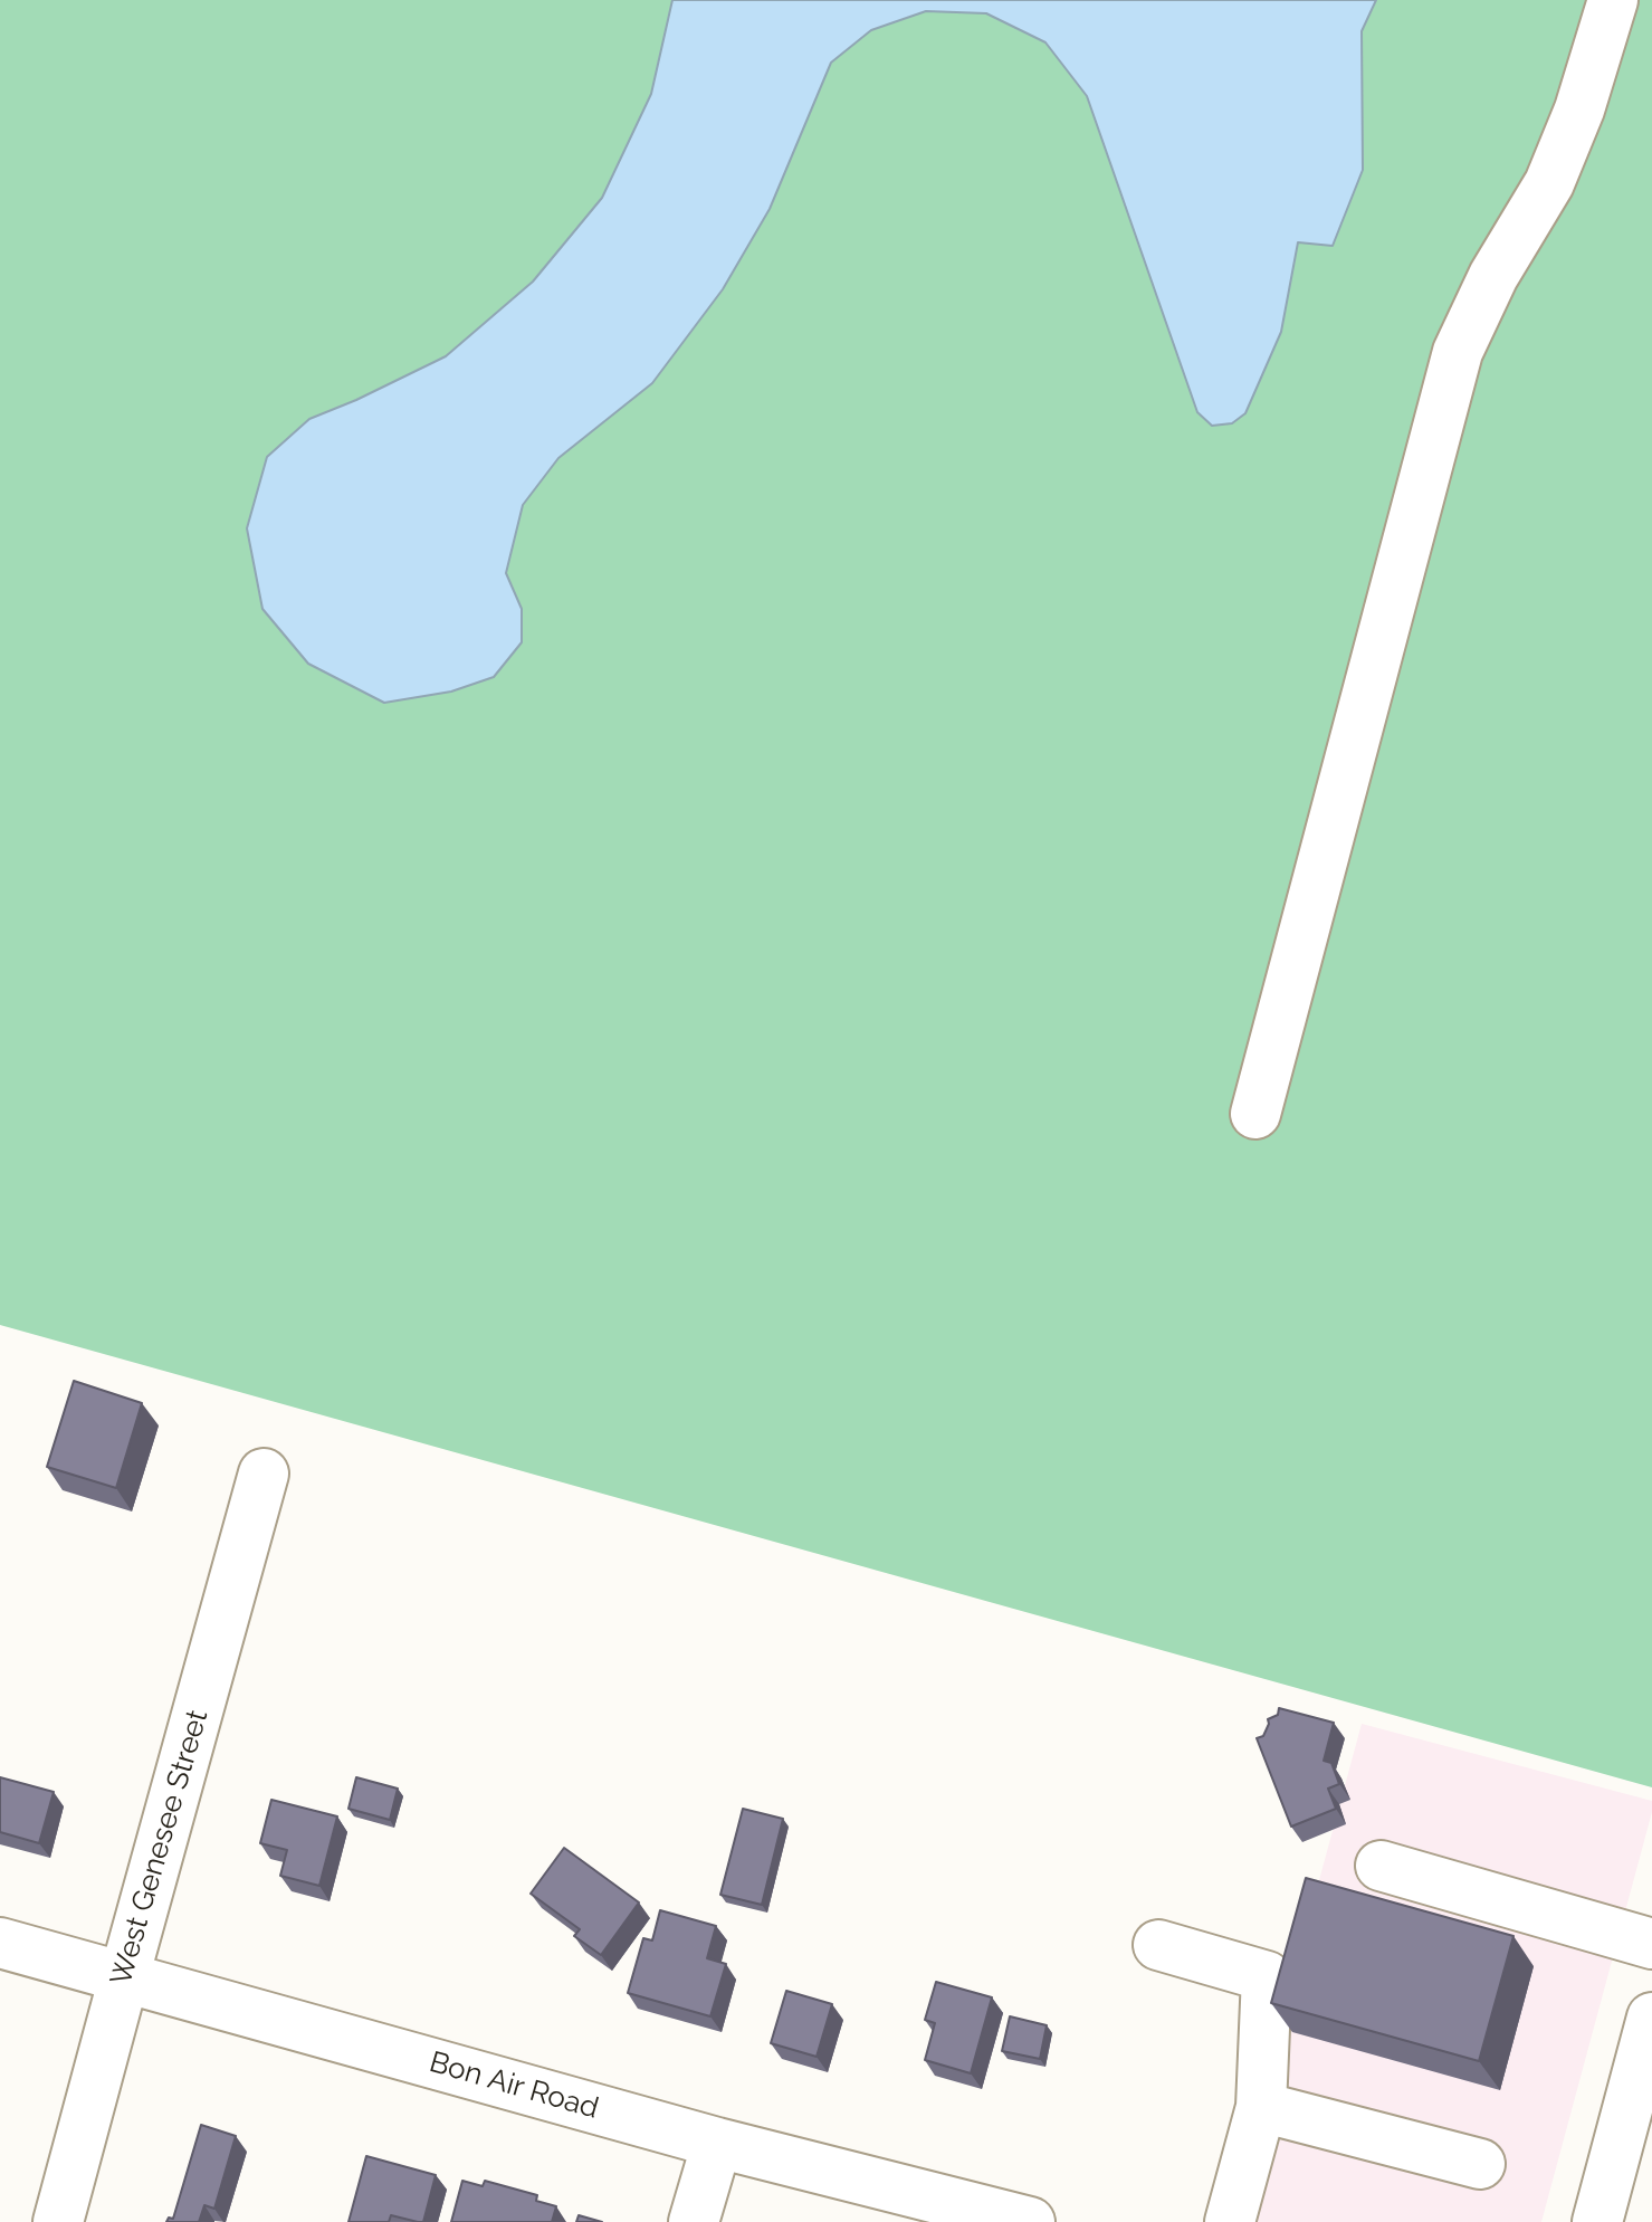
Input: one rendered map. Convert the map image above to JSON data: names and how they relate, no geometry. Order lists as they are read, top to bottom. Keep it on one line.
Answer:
{"streets":{"street":["West Genesee Street","Bon Air Road"]},"crossings":[["West Genesee Street","Bon Air Road"]]}
